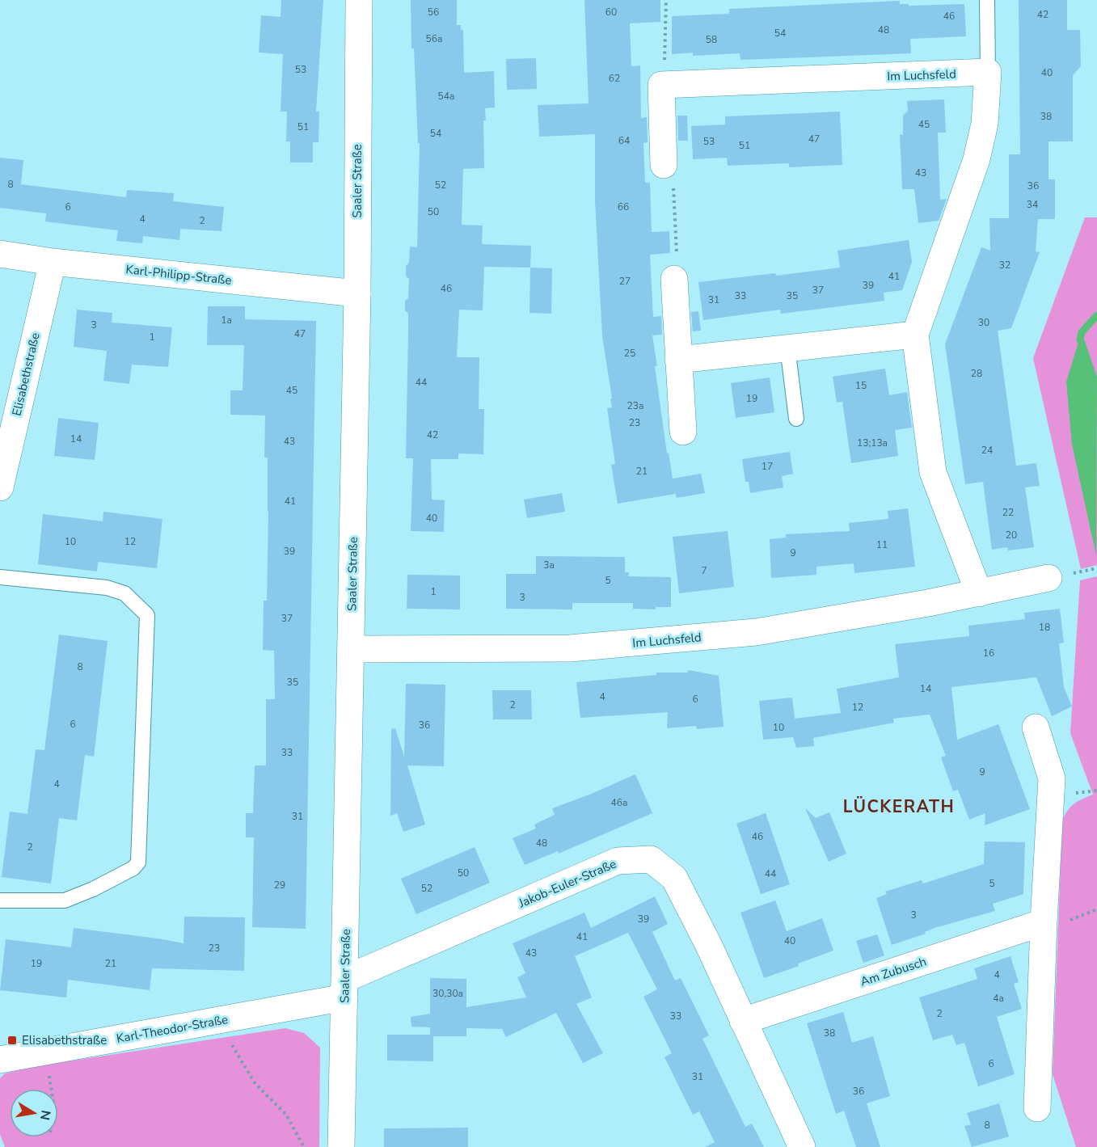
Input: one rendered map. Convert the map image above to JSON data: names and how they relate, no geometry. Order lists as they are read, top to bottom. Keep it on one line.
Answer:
{"streets":{"street":["Im Luchsfeld","Saaler Straße","Karl-Philipp-Straße","Elisabethstraße","Jakob-Euler-Straße","Am Zubusch","Karl-Theodor-Straße"]},"crossings":[["Im Luchsfeld","Saaler Straße"],["Saaler Straße","Karl-Philipp-Straße"],["Saaler Straße","Jakob-Euler-Straße"],["Saaler Straße","Karl-Theodor-Straße"],["Karl-Philipp-Straße","Elisabethstraße"],["Jakob-Euler-Straße","Am Zubusch"],["Jakob-Euler-Straße","Karl-Theodor-Straße"]],"districts":["LÜCKERATH"],"places":{"transit":["Elisabethstraße"]},"house_numbers":["56","60","42","46","48","54","56a","58","53","40","62","54a","38","45","51","54","47","64","53","51","43","8","52","36","34","6","66","50","4","2","32","41","27","39","46","37","33","35","31","1a","30","3","47","1","25","28","44","15","45","19","23a","23","42","14","43","13;13a","24","17","21","41","22","40","20","10","12","11","39","9","3a","7","5","1","3","37","18","16","8","35","14","4","6","2","12","6","36","10","33","9","4","46a","31","46","48","2","50","44","5","29","52","3","39","41","40","23","43","19","21","4","30,30a","4a","2","33","38","6","31","36","8"],"north":"right"}
